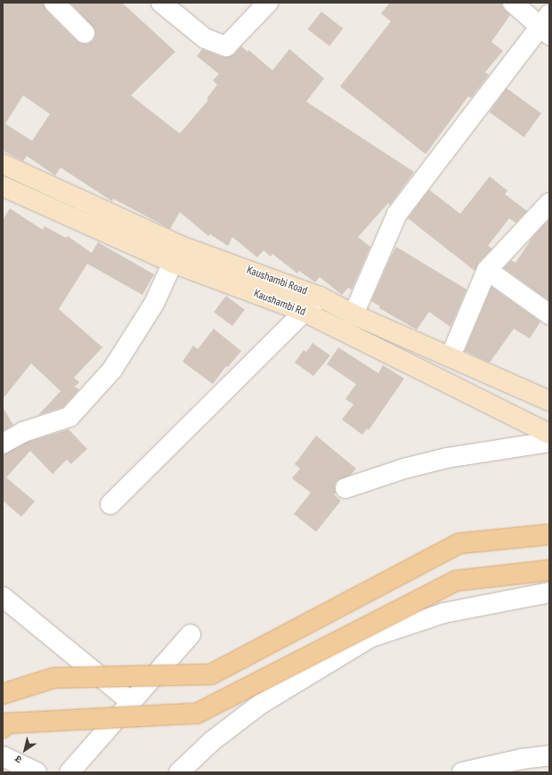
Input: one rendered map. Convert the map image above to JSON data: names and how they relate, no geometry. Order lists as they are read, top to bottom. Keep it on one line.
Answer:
{"streets":{"main road":["Kaushambi Road","Kaushambi Rd"]},"crossings":[["Kaushambi Road","Kaushambi Rd"]],"north":"bottom left"}
